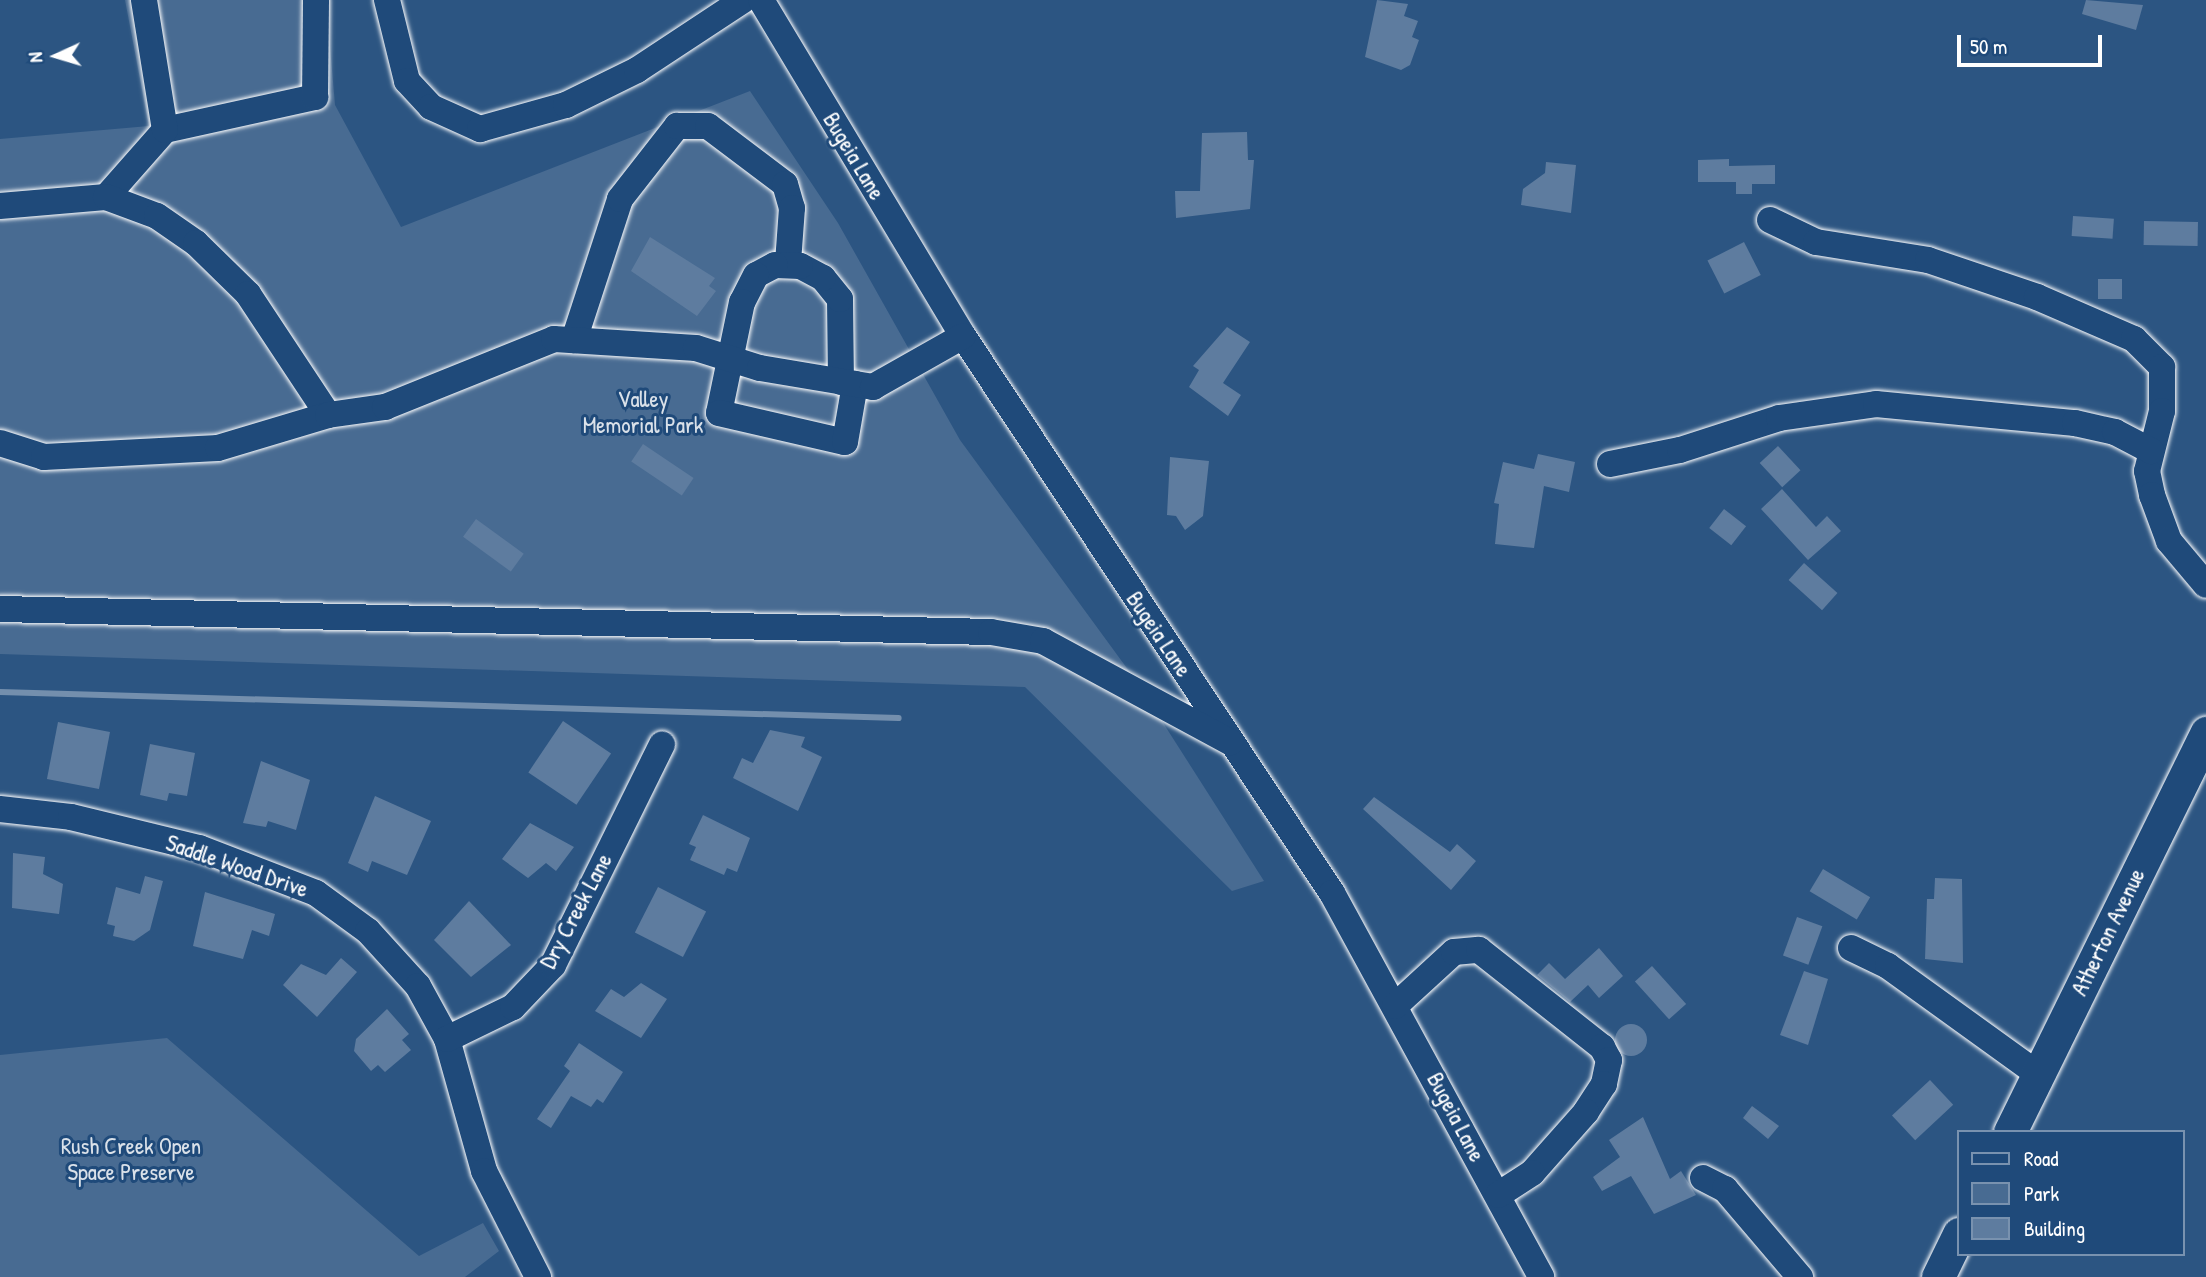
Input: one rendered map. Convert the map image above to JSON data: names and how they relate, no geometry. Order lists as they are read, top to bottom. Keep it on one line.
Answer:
{"streets":{"main road":["Atherton Avenue"],"street":["Bugeia Lane","Saddle Wood Drive","Dry Creek Lane"]},"crossings":[["Saddle Wood Drive","Dry Creek Lane"]],"parks":["Valley Memorial Park","Rush Creek Open Space Preserve"],"legend":["Road","Park","Building"],"scale_bar":"50 m","north":"left"}
